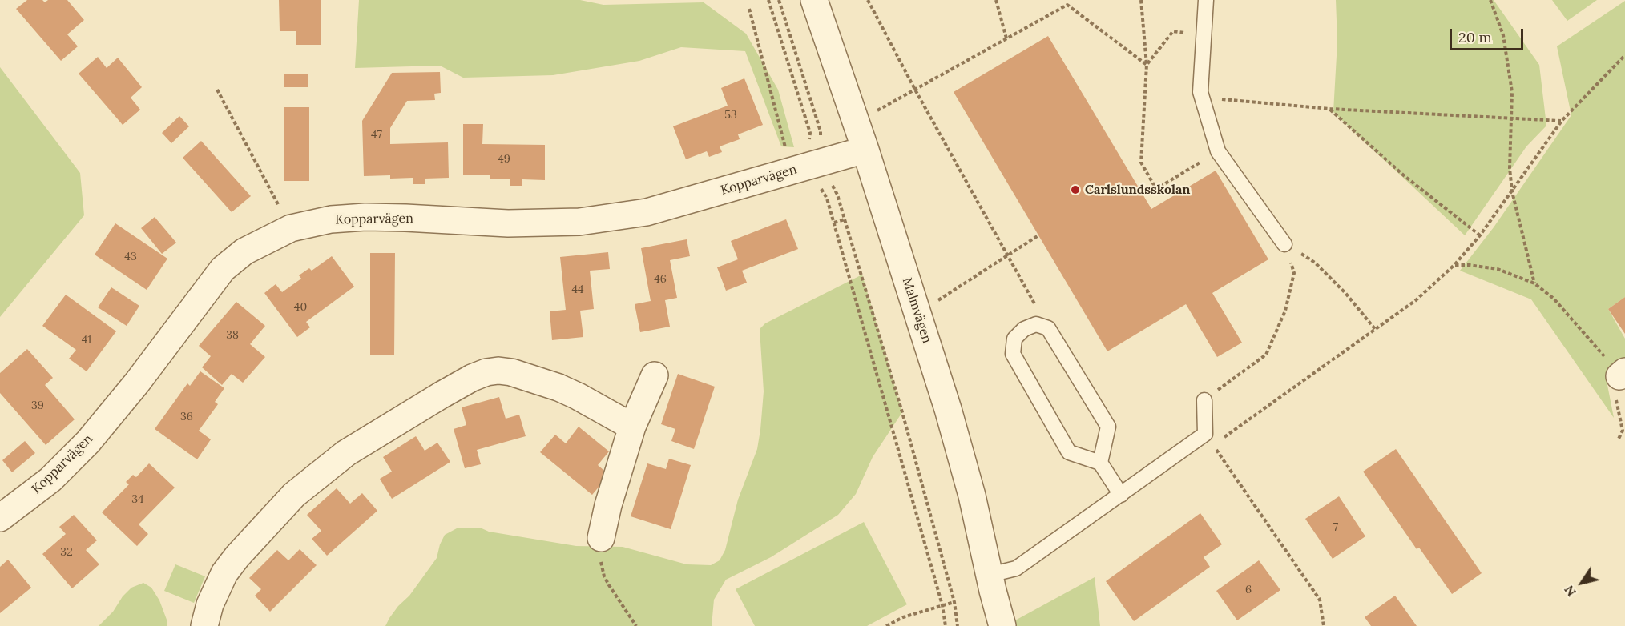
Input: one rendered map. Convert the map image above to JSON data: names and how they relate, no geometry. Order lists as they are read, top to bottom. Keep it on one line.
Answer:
{"streets":{"street":["Kopparvägen","Malmvägen"]},"crossings":[["Kopparvägen","Malmvägen"]],"places":["Carlslundsskolan"],"house_numbers":["53","47","49","43","46","44","40","38","41","39","36","34","7","32","6"],"scale_bar":"20 m","north":"bottom left"}
